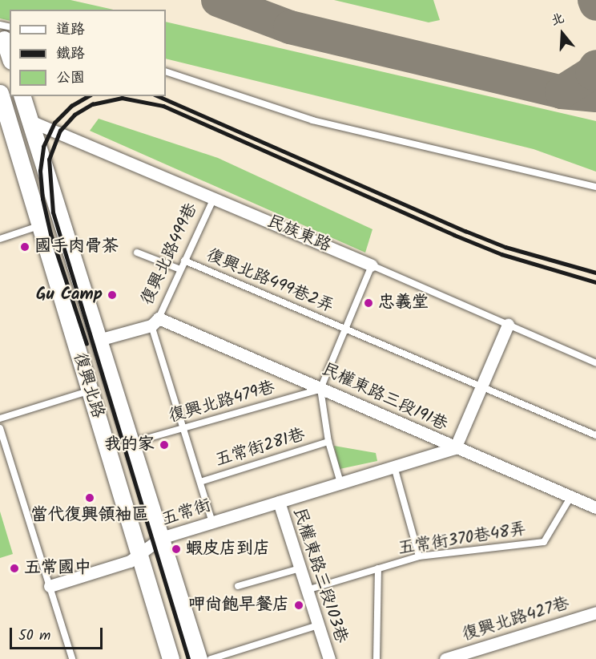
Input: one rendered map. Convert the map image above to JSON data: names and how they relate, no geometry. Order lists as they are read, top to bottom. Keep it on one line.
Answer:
{"streets":{"main road":["民族東路","復興北路"],"street":["復興北路499巷","民權東路三段191巷","五常街","民權東路三段103巷","復興北路427巷"],"lane":["復興北路499巷2弄","復興北路479巷","五常街281巷","五常街370巷48弄"]},"crossings":[["民族東路","復興北路499巷"],["民族東路","復興北路"],["復興北路499巷","復興北路499巷2弄"],["復興北路499巷","復興北路"],["復興北路499巷","民權東路三段191巷"],["復興北路","復興北路479巷"],["復興北路","五常街"],["民權東路三段191巷","復興北路479巷"],["民權東路三段191巷","五常街"],["民權東路三段191巷","五常街370巷48弄"],["五常街","民權東路三段103巷"],["五常街370巷48弄","民權東路三段103巷"]],"places":["國手肉骨茶","Gu Camp","忠義堂","我的家","當代復興領袖區","蝦皮店到店","五常國中","呷尚飽早餐店"],"legend":["道路","鐵路","公園"],"scale_bar":"50 m","north":"top"}
